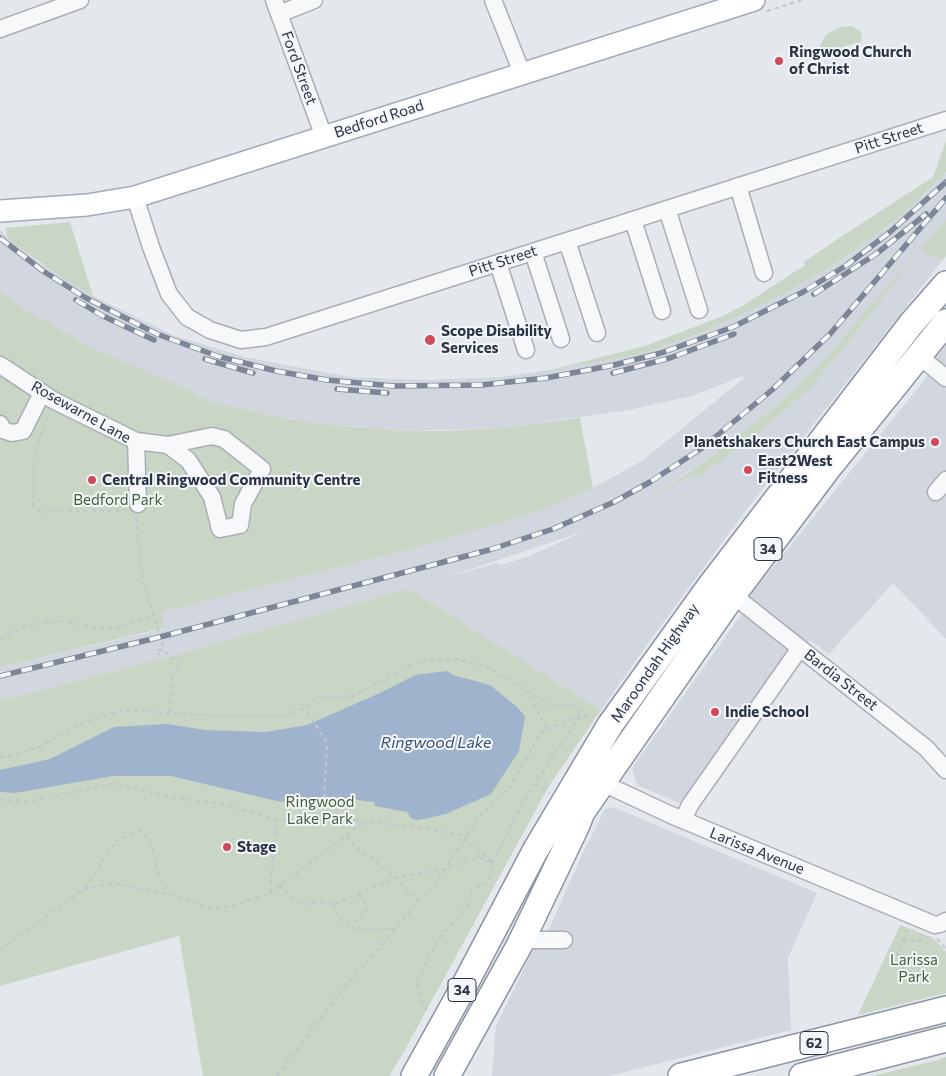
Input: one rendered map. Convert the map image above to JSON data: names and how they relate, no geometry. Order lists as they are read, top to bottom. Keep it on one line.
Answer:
{"streets":{"highway":["34","Maroondah Highway","62"],"main road":["Bedford Road"],"street":["Ford Street","Pitt Street","Rosewarne Lane","Bardia Street","Larissa Avenue"]},"crossings":[["Ford Street","Bedford Road"],["Bedford Road","Pitt Street"],["Maroondah Highway","Bardia Street"],["Maroondah Highway","Larissa Avenue"]],"water":["Ringwood Lake"],"parks":["Bedford Park","Ringwood Lake Park","Larissa Park"],"places":["Ringwood Church of Christ","Scope Disability Services","Planetshakers Church East Campus","East2West Fitness","Central Ringwood Community Centre","Indie School","Stage"]}
